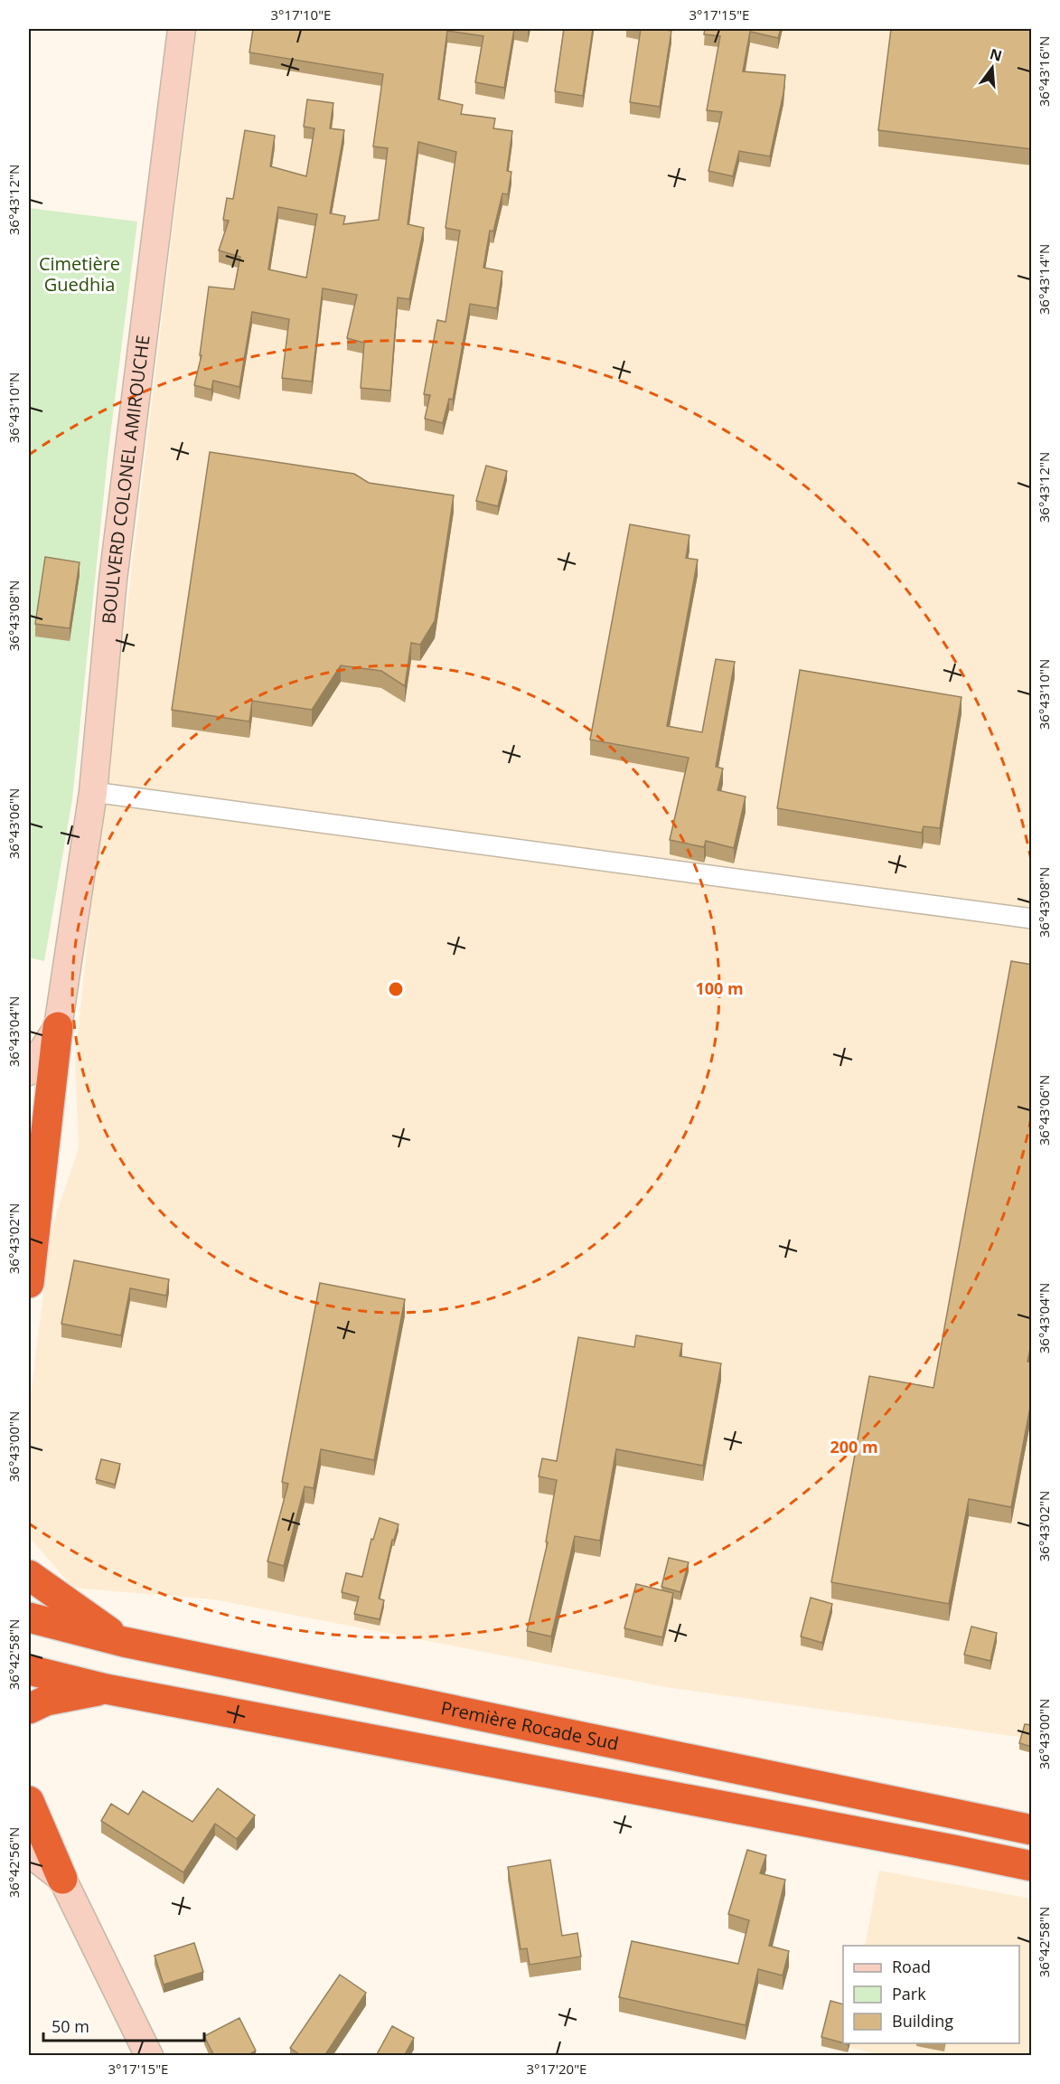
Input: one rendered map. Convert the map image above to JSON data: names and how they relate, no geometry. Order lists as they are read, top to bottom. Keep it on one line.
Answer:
{"streets":{"highway":["Première Rocade Sud"],"main road":["BOULVERD COLONEL AMIROUCHE"]},"parks":["Cimetière Guedhia"],"legend":["Road","Park","Building"],"scale_bar":"50 m","north":"top","coordinates":["3°17'10\"E","3°17'15\"E","36°43'16\"N","36°43'12\"N","36°43'14\"N","36°43'10\"N","36°43'08\"N","36°43'06\"N","36°43'04\"N","36°43'02\"N","36°43'00\"N","36°42'58\"N","36°42'56\"N","3°17'20\"E"],"rings":["100 m","200 m"]}
